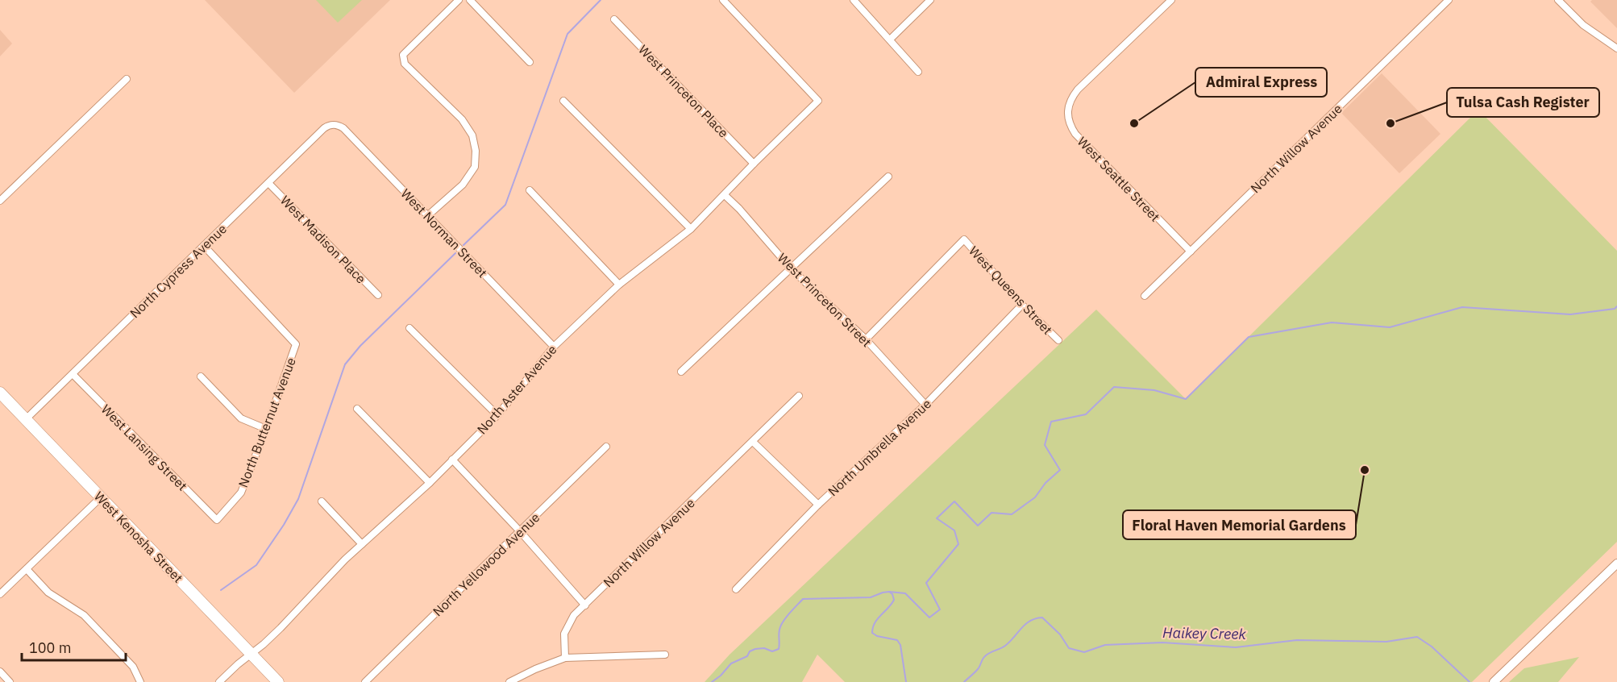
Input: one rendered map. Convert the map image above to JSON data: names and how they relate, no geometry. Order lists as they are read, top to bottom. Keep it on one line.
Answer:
{"streets":{"main road":["West Kenosha Street"],"street":["West Princeton Place","North Willow Avenue","West Seattle Street","West Norman Street","West Madison Place","North Cypress Avenue","West Queens Street","West Princeton Street","North Aster Avenue","North Butternut Avenue","West Lansing Street","North Umbrella Avenue","North Yellowood Avenue"]},"crossings":[["West Princeton Place","North Aster Avenue"],["North Willow Avenue","West Seattle Street"],["West Norman Street","North Cypress Avenue"],["West Norman Street","North Aster Avenue"],["West Madison Place","North Cypress Avenue"],["North Cypress Avenue","North Butternut Avenue"],["North Cypress Avenue","West Lansing Street"],["North Cypress Avenue","West Kenosha Street"],["West Queens Street","West Princeton Street"],["West Queens Street","North Umbrella Avenue"],["West Princeton Street","North Aster Avenue"],["West Princeton Street","North Umbrella Avenue"],["North Aster Avenue","West Kenosha Street"],["North Butternut Avenue","West Lansing Street"]],"water":["Haikey Creek"],"places":["Admiral Express","Tulsa Cash Register","Floral Haven Memorial Gardens"],"scale_bar":"100 m"}
